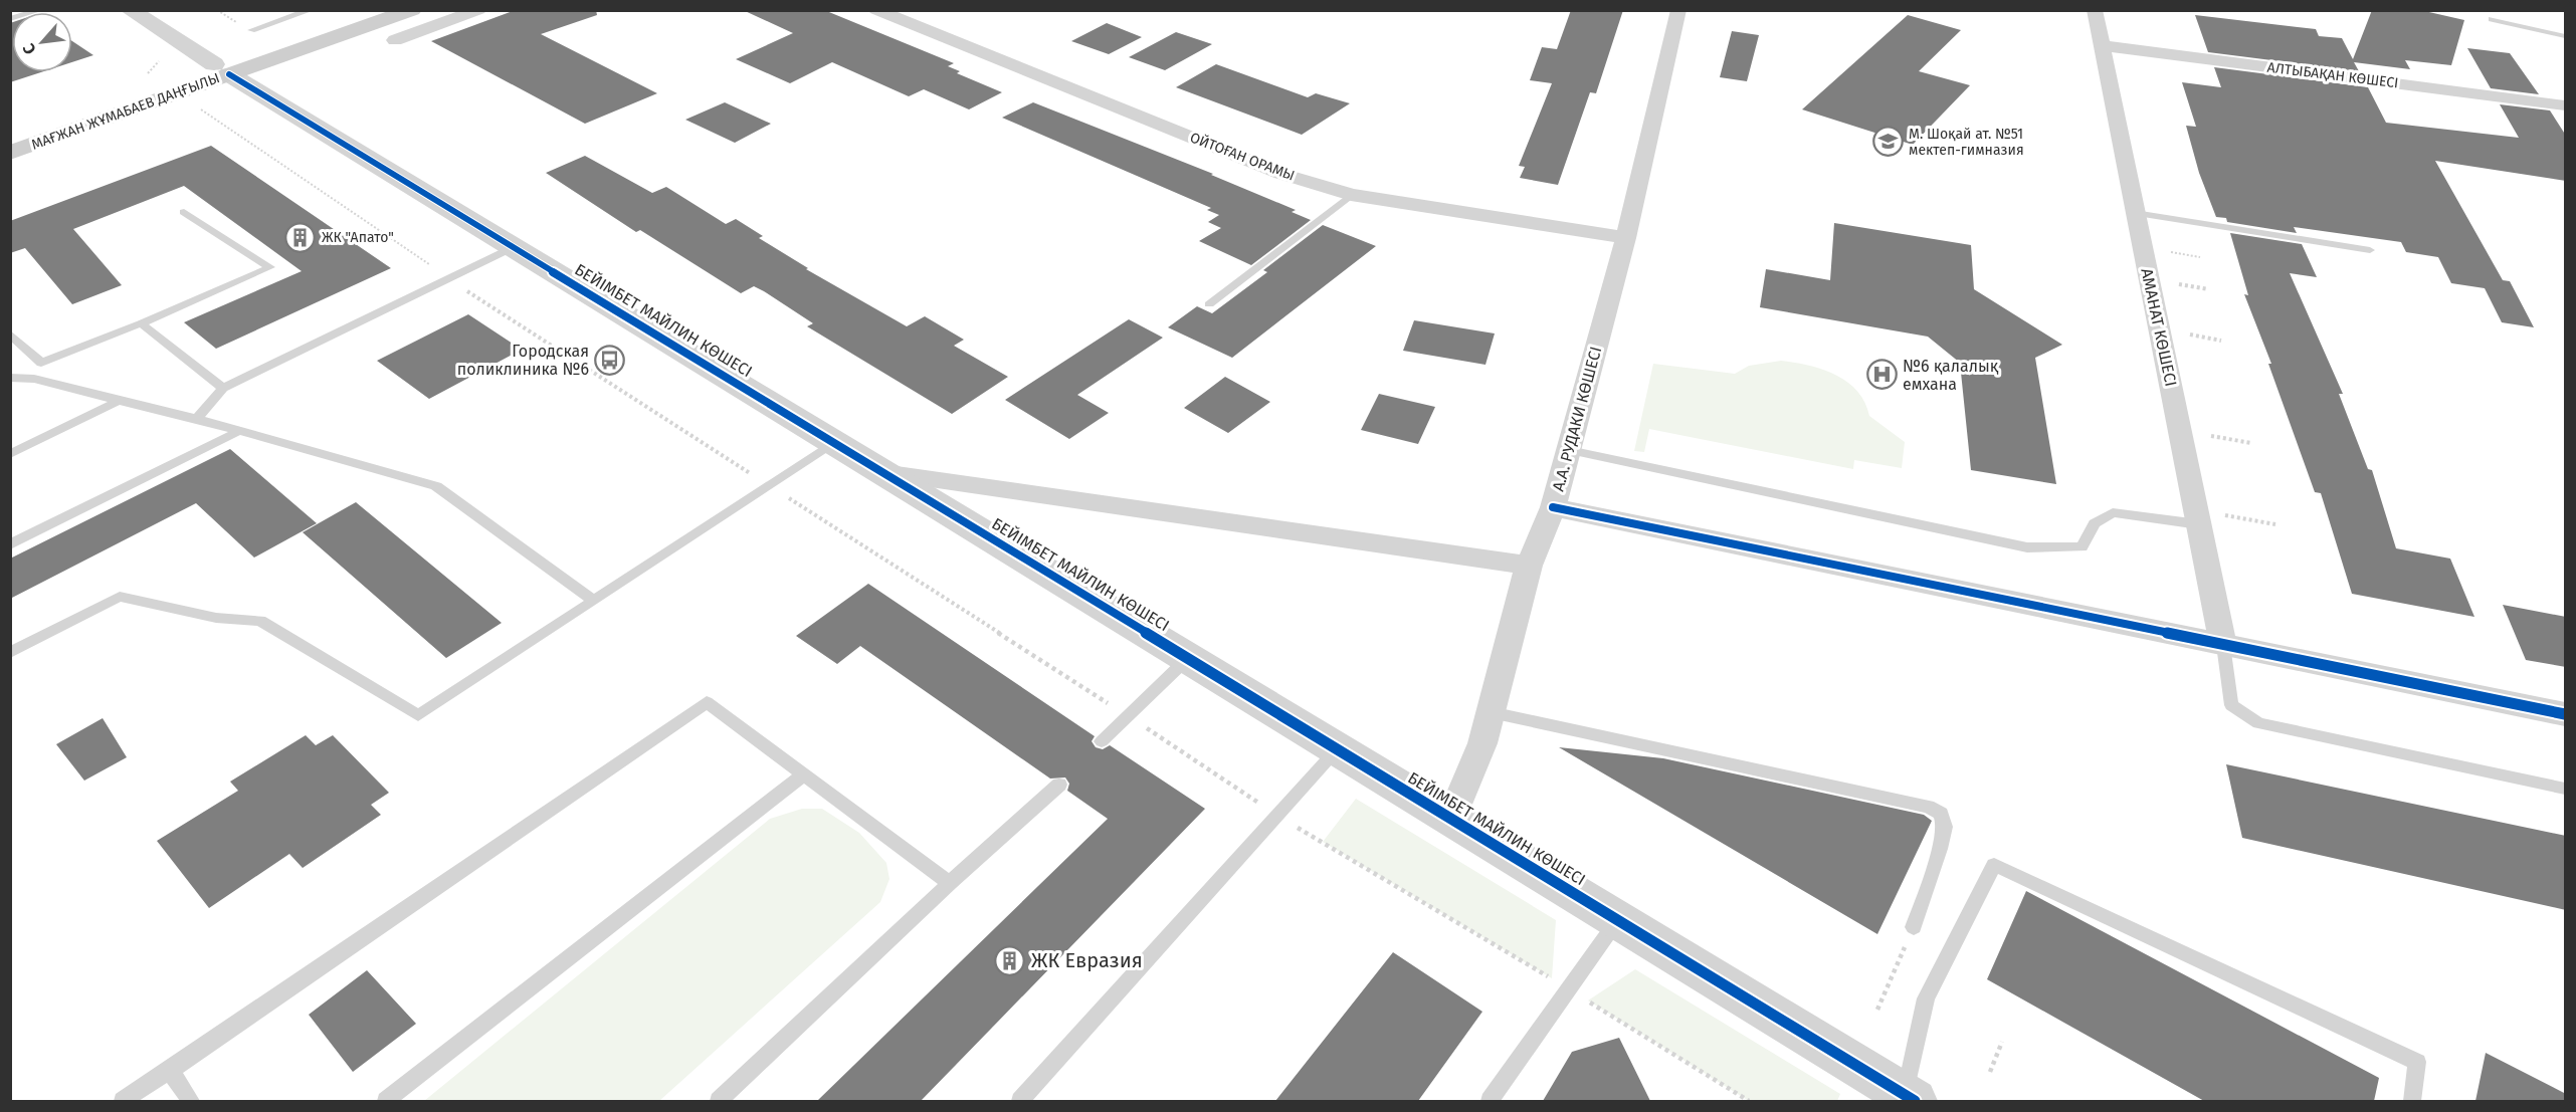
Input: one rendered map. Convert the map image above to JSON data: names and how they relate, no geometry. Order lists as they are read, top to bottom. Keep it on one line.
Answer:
{"streets":{"main road":["МАҒЖАН ЖҰМАБАЕВ ДАҢҒЫЛЫ"],"street":["АЛТЫБАҚАН КӨШЕСІ","ОЙТОҒАН ОРАМЫ","БЕЙІМБЕТ МАЙЛИН КӨШЕСІ","АМАНАТ КӨШЕСІ","А.А. РУДАКИ КӨШЕСІ"]},"crossings":[["АЛТЫБАҚАН КӨШЕСІ","АМАНАТ КӨШЕСІ"],["МАҒЖАН ЖҰМАБАЕВ ДАҢҒЫЛЫ","БЕЙІМБЕТ МАЙЛИН КӨШЕСІ"],["ОЙТОҒАН ОРАМЫ","А.А. РУДАКИ КӨШЕСІ"],["БЕЙІМБЕТ МАЙЛИН КӨШЕСІ","А.А. РУДАКИ КӨШЕСІ"]],"places":{"school or university":["М. Шоқай ат. №51 мектеп-гимназия"],"building":["ЖК \"Апато\"","ЖК Евразия"],"bus stop":["Городская поликлиника №6"],"hospital":["№6 қалалық емхана"]},"north":"bottom left"}
